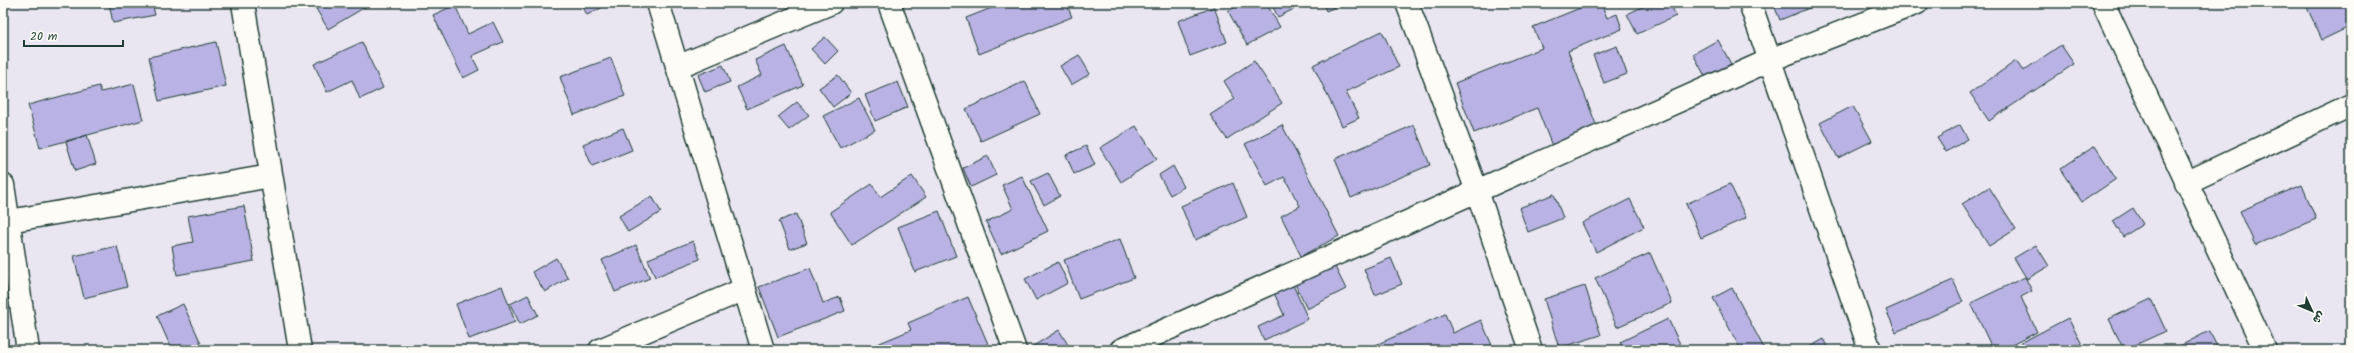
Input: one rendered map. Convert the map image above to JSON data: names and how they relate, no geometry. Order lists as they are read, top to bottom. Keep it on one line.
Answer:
{"scale_bar":"20 m","north":"bottom right"}
